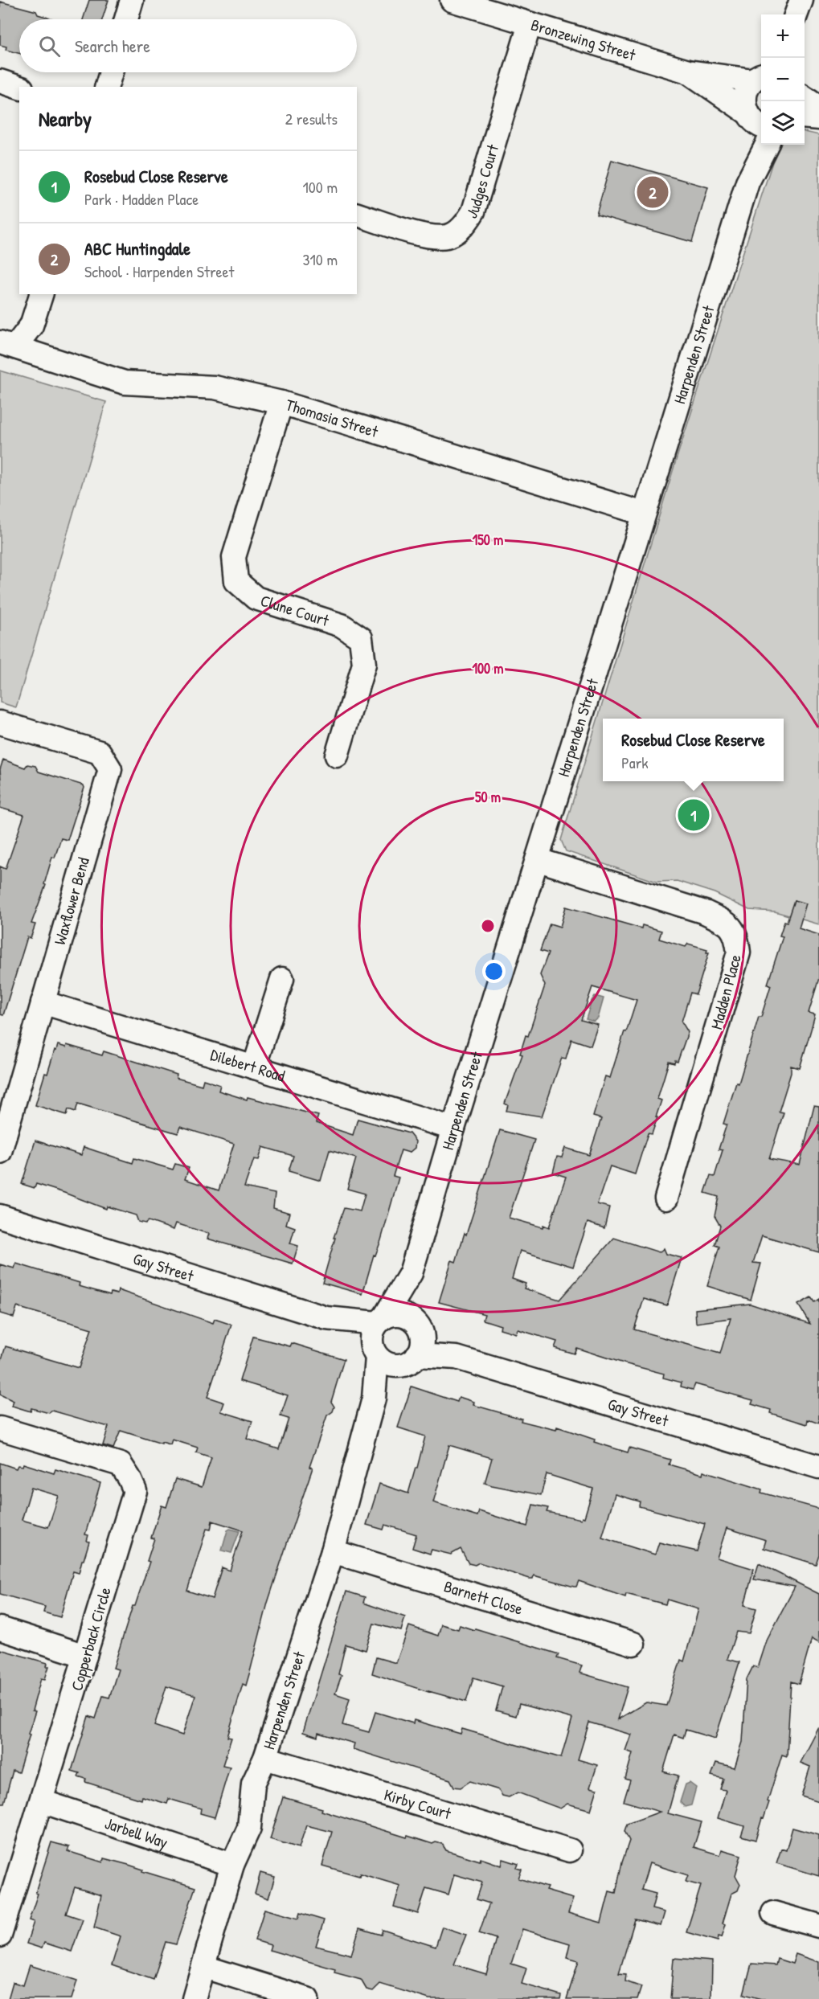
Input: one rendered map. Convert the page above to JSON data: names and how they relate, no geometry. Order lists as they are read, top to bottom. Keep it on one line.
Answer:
{"streets":{"street":["Bronzewing Street","Judges Court","Harpenden Street","Thomasia Street","Clune Court","Waxflower Bend","Madden Place","Dilebert Road","Gay Street","Barnett Close","Copperback Circle","Kirby Court","Jarbell Way"]},"crossings":[["Bronzewing Street","Judges Court"],["Bronzewing Street","Harpenden Street"],["Harpenden Street","Thomasia Street"],["Harpenden Street","Madden Place"],["Harpenden Street","Dilebert Road"],["Harpenden Street","Gay Street"],["Harpenden Street","Barnett Close"],["Harpenden Street","Kirby Court"],["Harpenden Street","Jarbell Way"],["Thomasia Street","Clune Court"],["Waxflower Bend","Dilebert Road"],["Copperback Circle","Jarbell Way"]],"page":{"map_buttons":["+","−"],"search":"Search here","heading":["Nearby","2 results"],"list":[{"mark":"1","name":"Rosebud Close Reserve","note":"Park · Madden Place","value":"100 m"},{"mark":"2","name":"ABC Huntingdale","note":"School · Harpenden Street","value":"310 m"}],"pins":["2","1"],"popup":["Rosebud Close Reserve","Park"]},"rings":["150 m","100 m","50 m"]}
